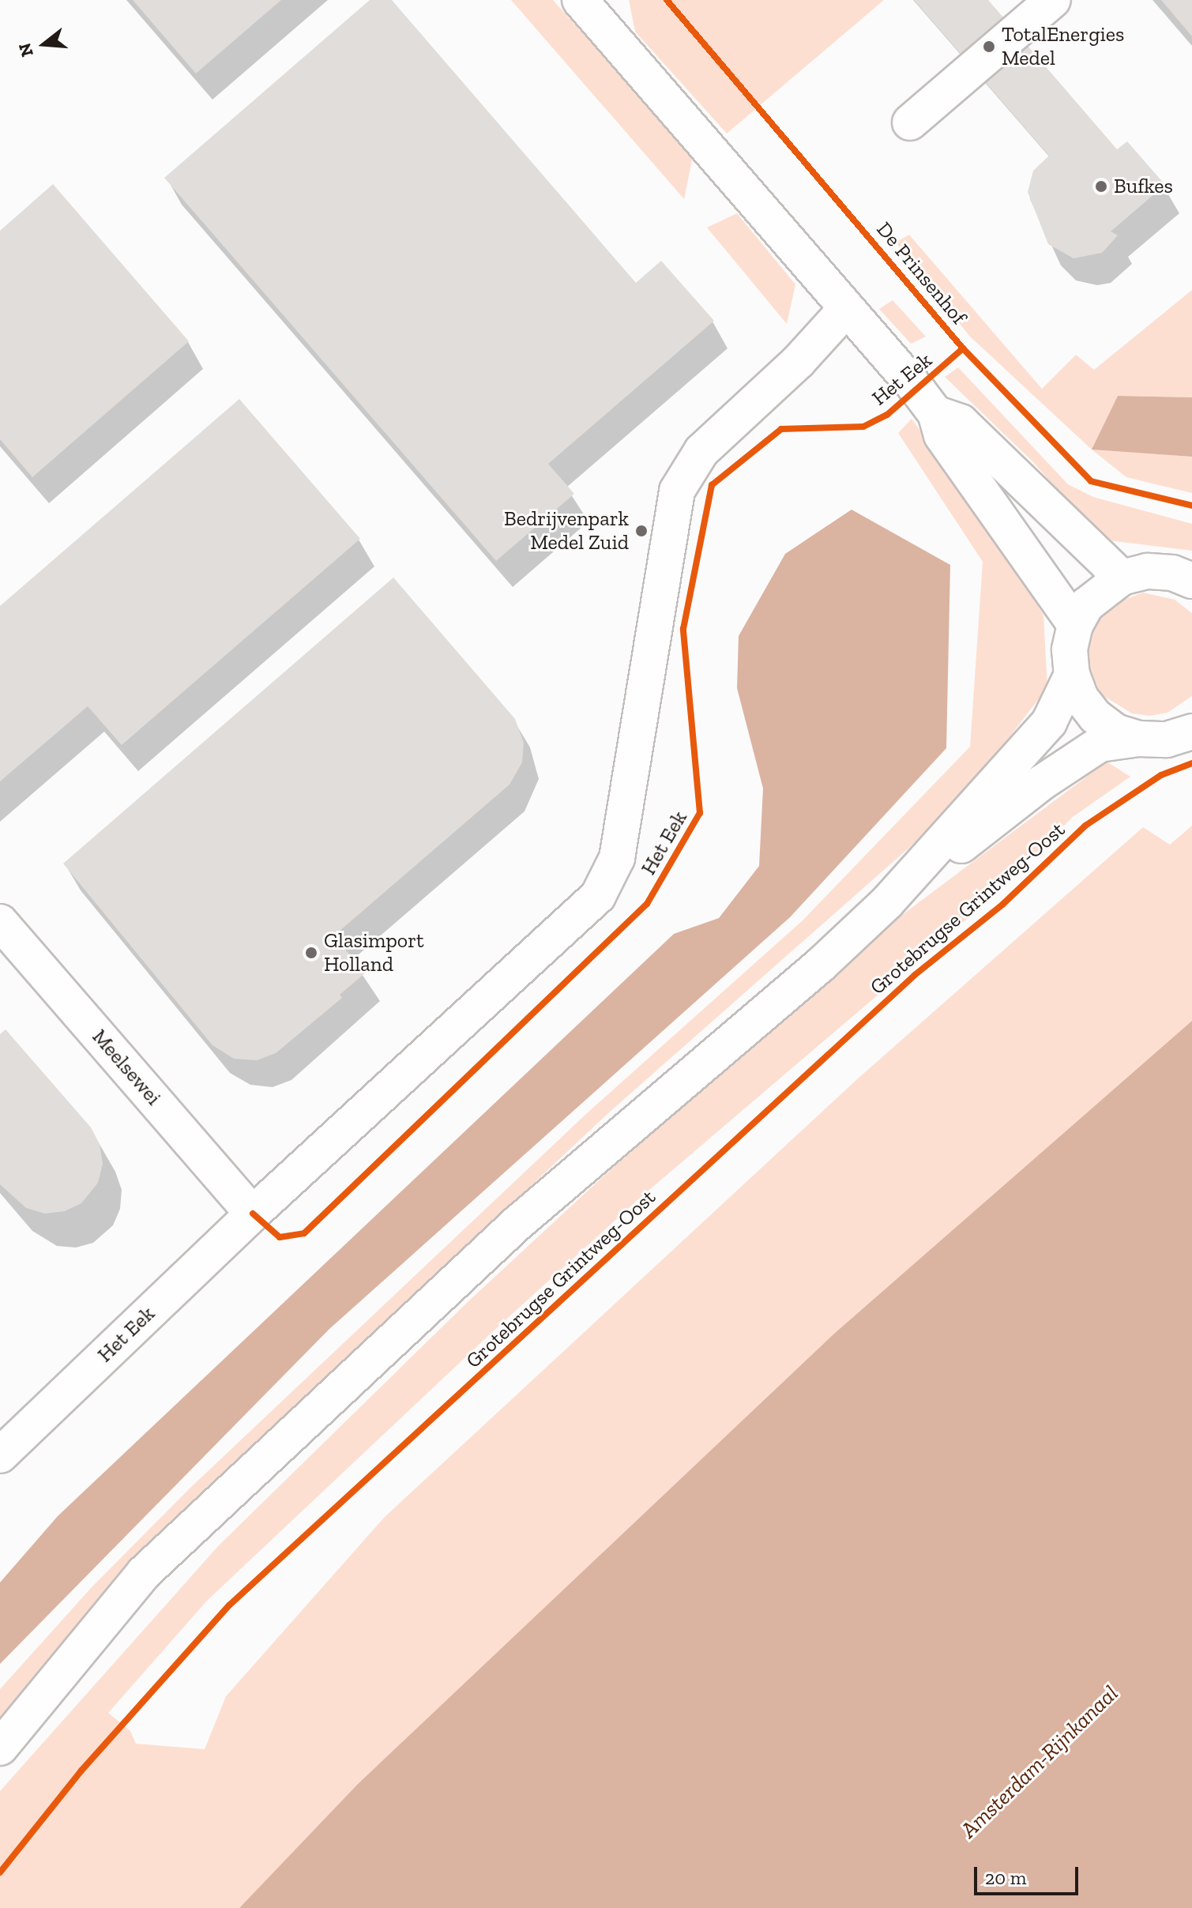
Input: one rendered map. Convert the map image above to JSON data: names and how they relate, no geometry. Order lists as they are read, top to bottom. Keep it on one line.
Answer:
{"streets":{"street":["Het Eek","Meelsewei"],"cycle path":["De Prinsenhof","Grotebrugse Grintweg-Oost"]},"crossings":[["Het Eek","Meelsewei"]],"water":["Amsterdam-Rijnkanaal"],"places":["TotalEnergies Medel","Bufkes","Bedrijvenpark Medel Zuid","Glasimport Holland"],"scale_bar":"20 m","north":"left"}
